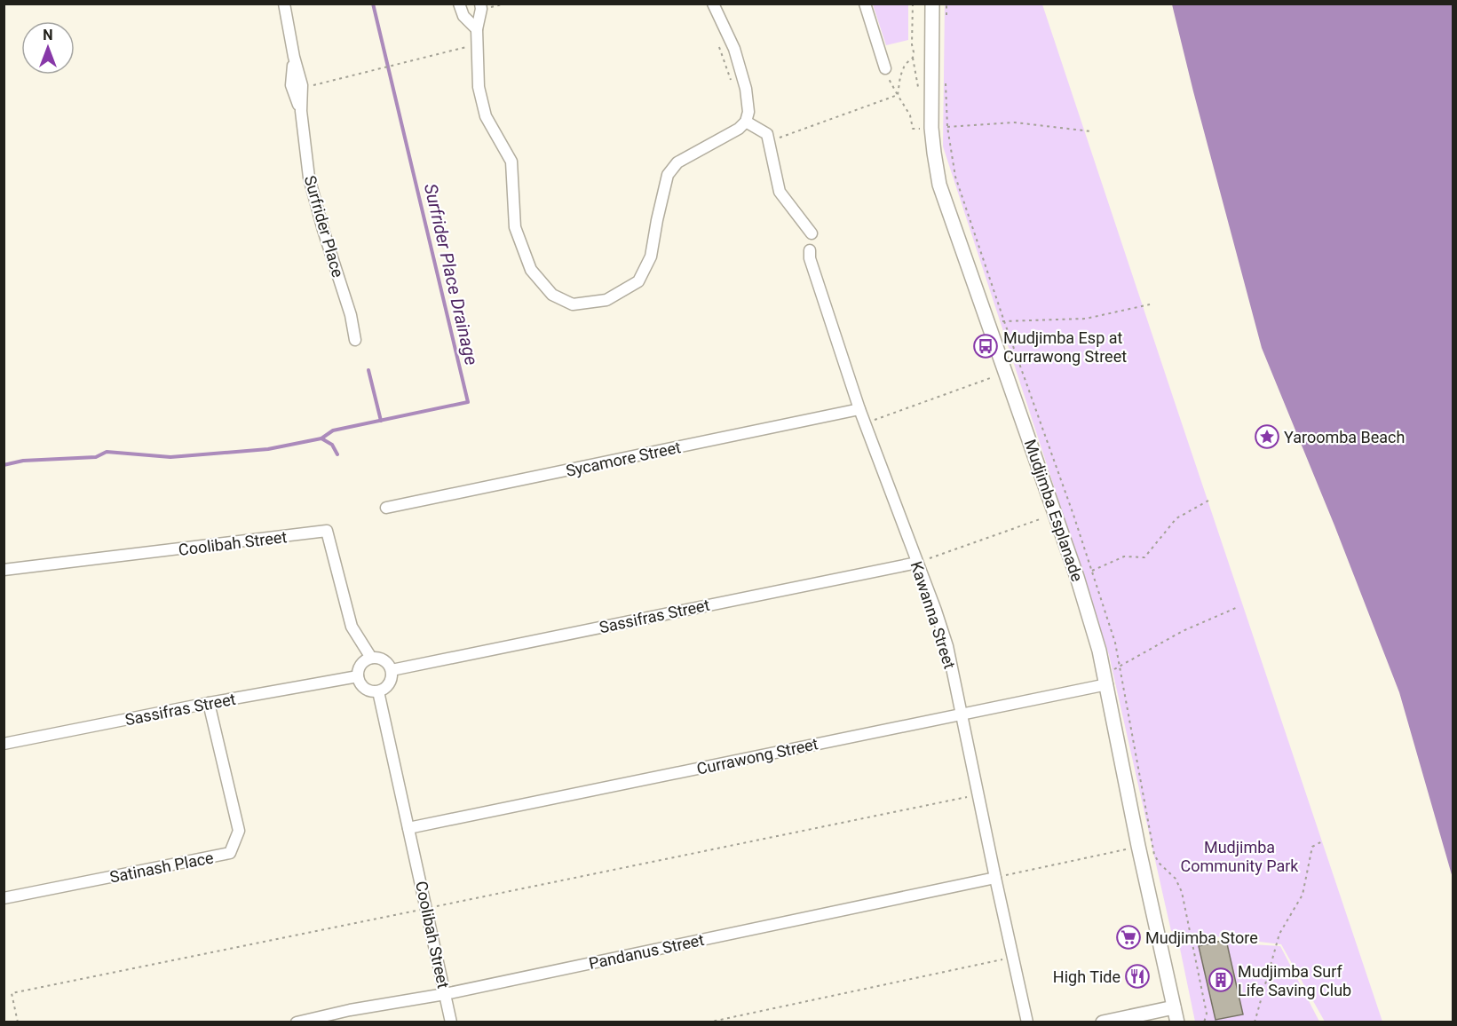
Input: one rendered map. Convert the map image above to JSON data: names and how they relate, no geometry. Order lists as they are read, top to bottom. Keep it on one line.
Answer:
{"streets":{"street":["Surfrider Place","Sycamore Street","Mudjimba Esplanade","Coolibah Street","Kawanna Street","Sassifras Street","Currawong Street","Satinash Place","Pandanus Street"]},"crossings":[["Sycamore Street","Kawanna Street"],["Mudjimba Esplanade","Currawong Street"],["Coolibah Street","Sassifras Street"],["Coolibah Street","Currawong Street"],["Coolibah Street","Pandanus Street"],["Kawanna Street","Sassifras Street"],["Kawanna Street","Currawong Street"],["Kawanna Street","Pandanus Street"],["Sassifras Street","Satinash Place"]],"water":["Surfrider Place Drainage"],"parks":["Mudjimba Community Park"],"places":{"bus stop":["Mudjimba Esp at Currawong Street"],"place":["Yaroomba Beach"],"supermarket":["Mudjimba Store"],"restaurant":["High Tide"],"building":["Mudjimba Surf Life Saving Club"]},"north":"top"}
